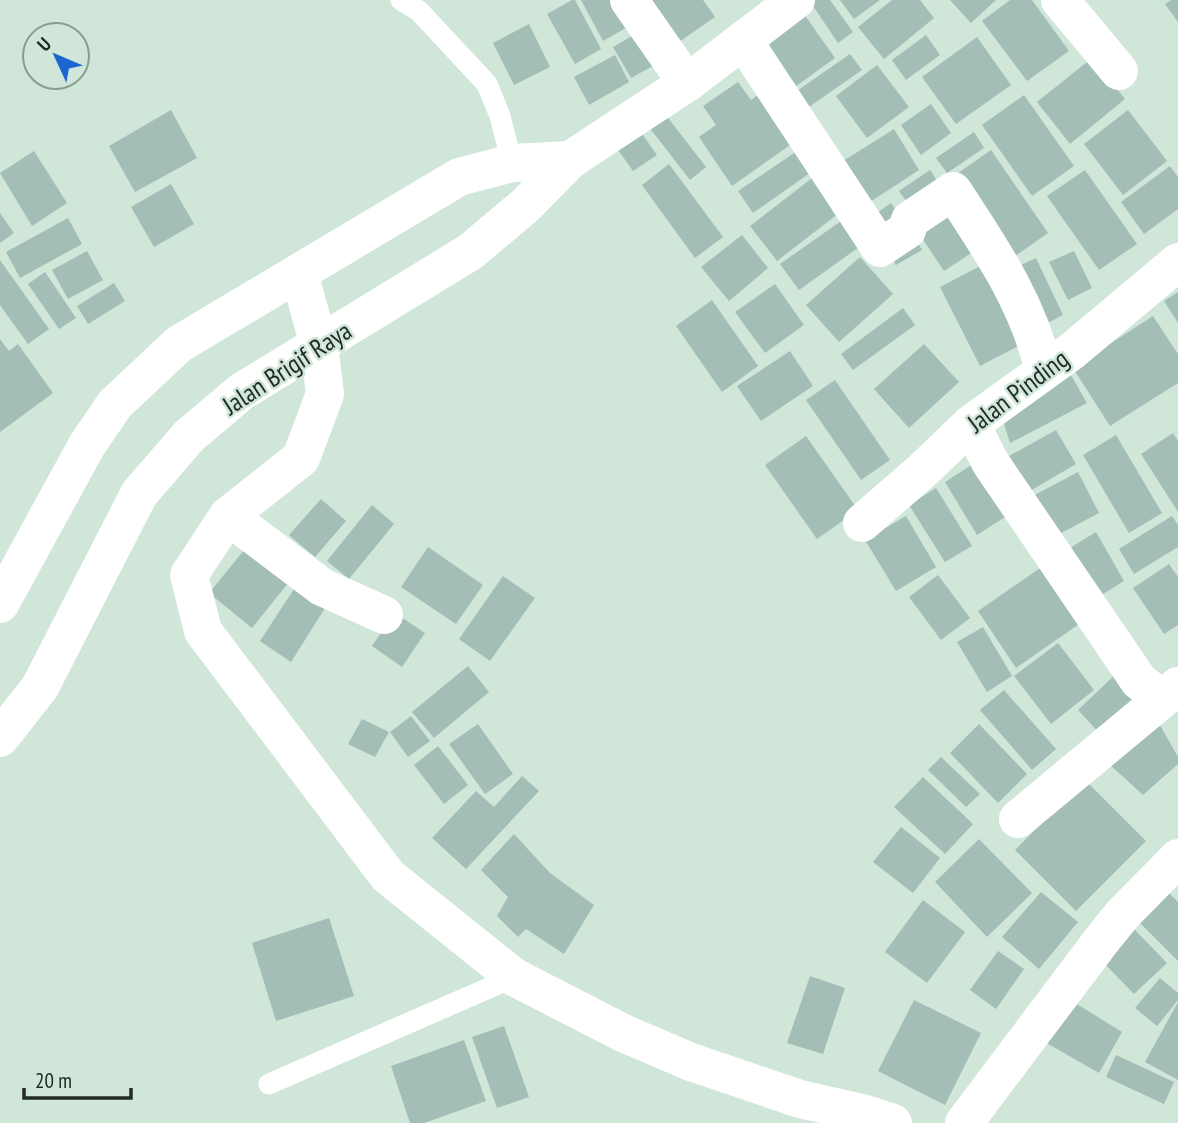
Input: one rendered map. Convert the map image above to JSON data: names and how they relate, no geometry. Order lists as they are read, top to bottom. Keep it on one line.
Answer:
{"streets":{"street":["Jalan Brigif Raya","Jalan Pinding"]},"scale_bar":"20 m","north":"top left"}
